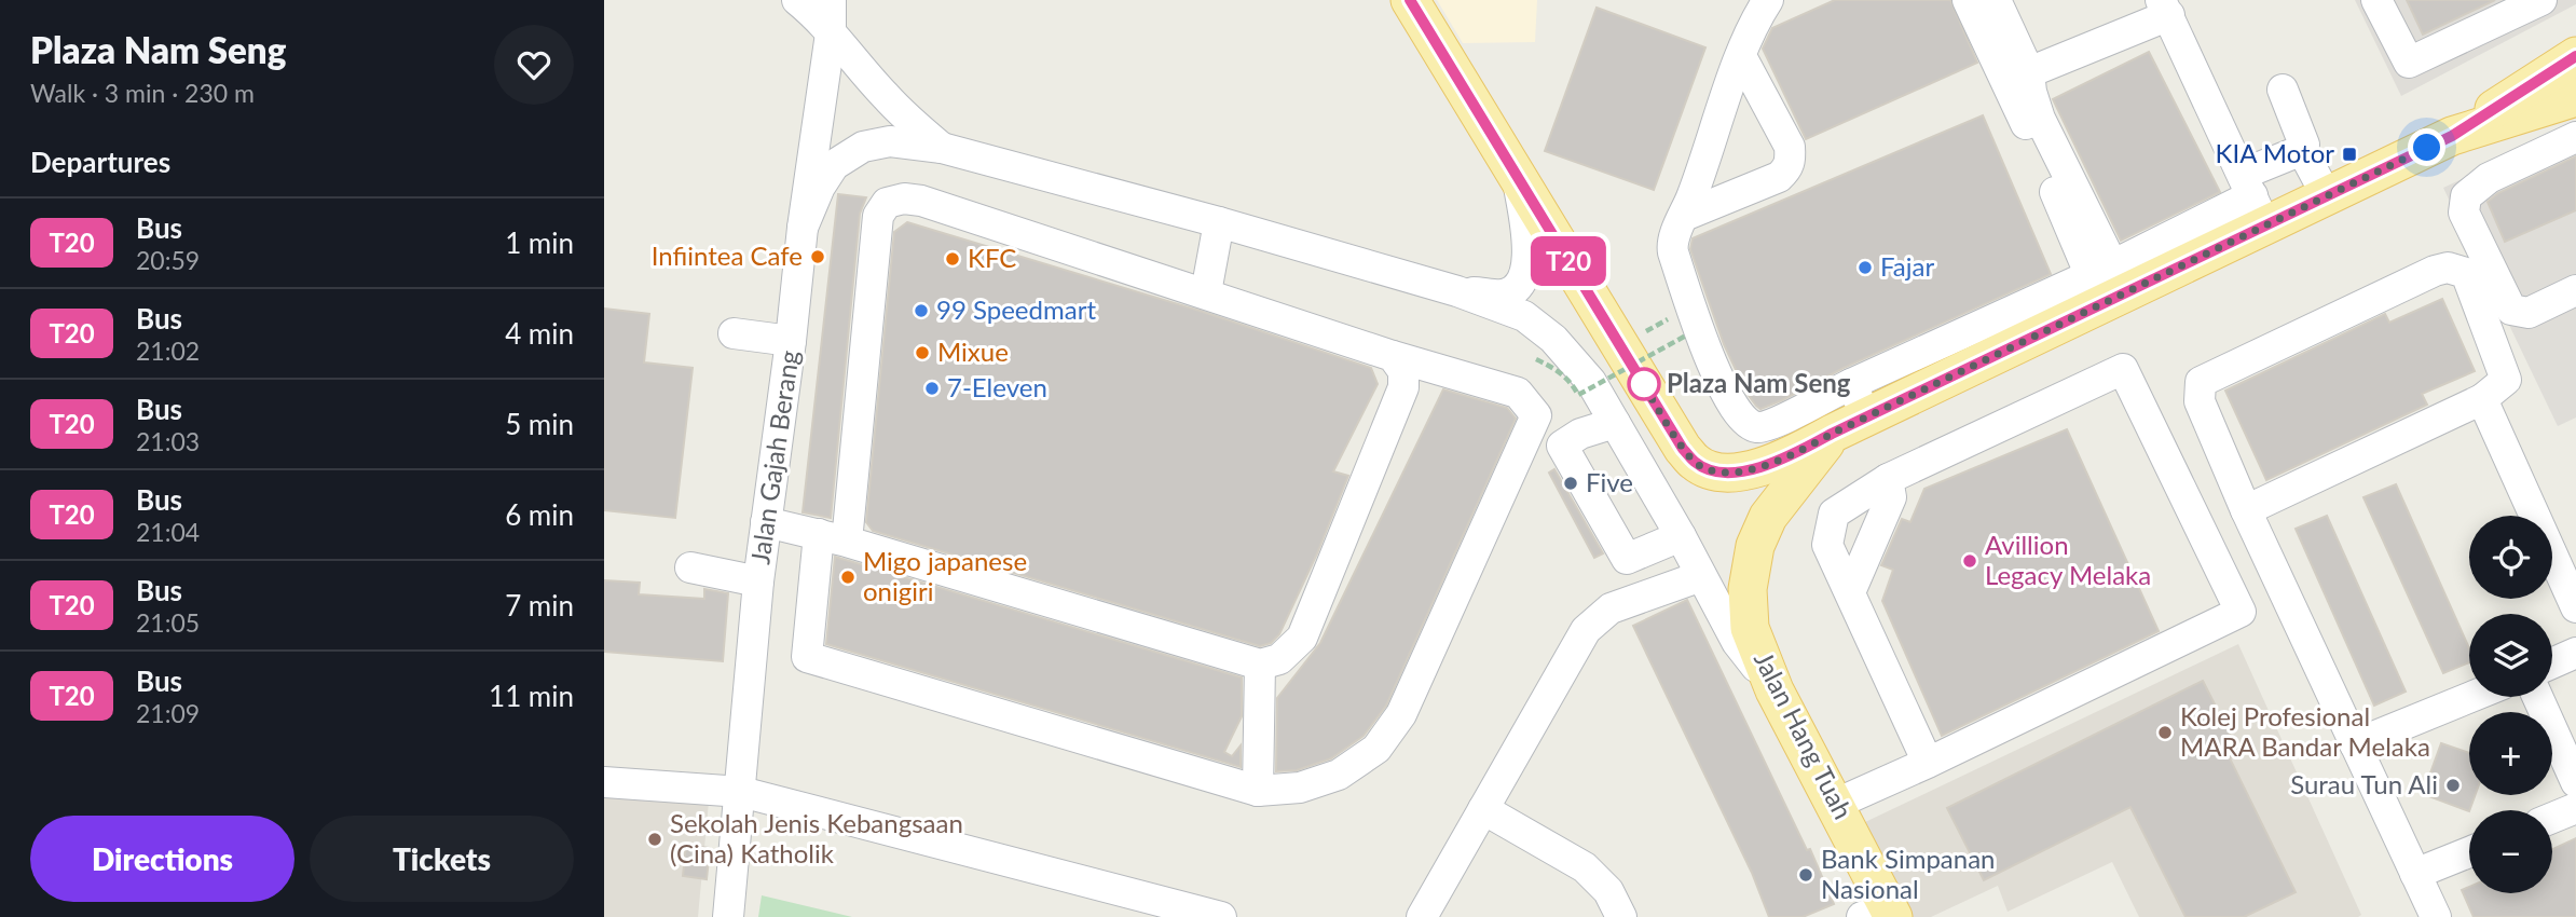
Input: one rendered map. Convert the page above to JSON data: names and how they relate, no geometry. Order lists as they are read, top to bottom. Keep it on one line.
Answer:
{"streets":{"main road":["Jalan Hang Tuah"],"street":["Jalan Gajah Berang"]},"places":{"transit":["KIA Motor"],"other":["Infiintea Cafe","KFC","Fajar","99 Speedmart","Mixue","Plaza Nam Seng","7-Eleven","Five","Avillion Legacy Melaka","Migo japanese onigiri","Kolej Profesional MARA Bandar Melaka","Surau Tun Ali","Sekolah Jenis Kebangsaan (Cina) Katholik","Bank Simpanan Nasional"]},"lines":["bus line T20"],"page":{"heading":[["Plaza Nam Seng","Walk · 3 min · 230 m"],"Departures"],"on_map":"T20","list":[{"mark":"T20","name":"Bus","note":"20:59","value":"1 min"},{"mark":"T20","name":"Bus","note":"21:02","value":"4 min"},{"mark":"T20","name":"Bus","note":"21:03","value":"5 min"},{"mark":"T20","name":"Bus","note":"21:04","value":"6 min"},{"mark":"T20","name":"Bus","note":"21:05","value":"7 min"},{"mark":"T20","name":"Bus","note":"21:09","value":"11 min"}],"map_buttons":["+","−"],"buttons":["Directions","Tickets"]}}
